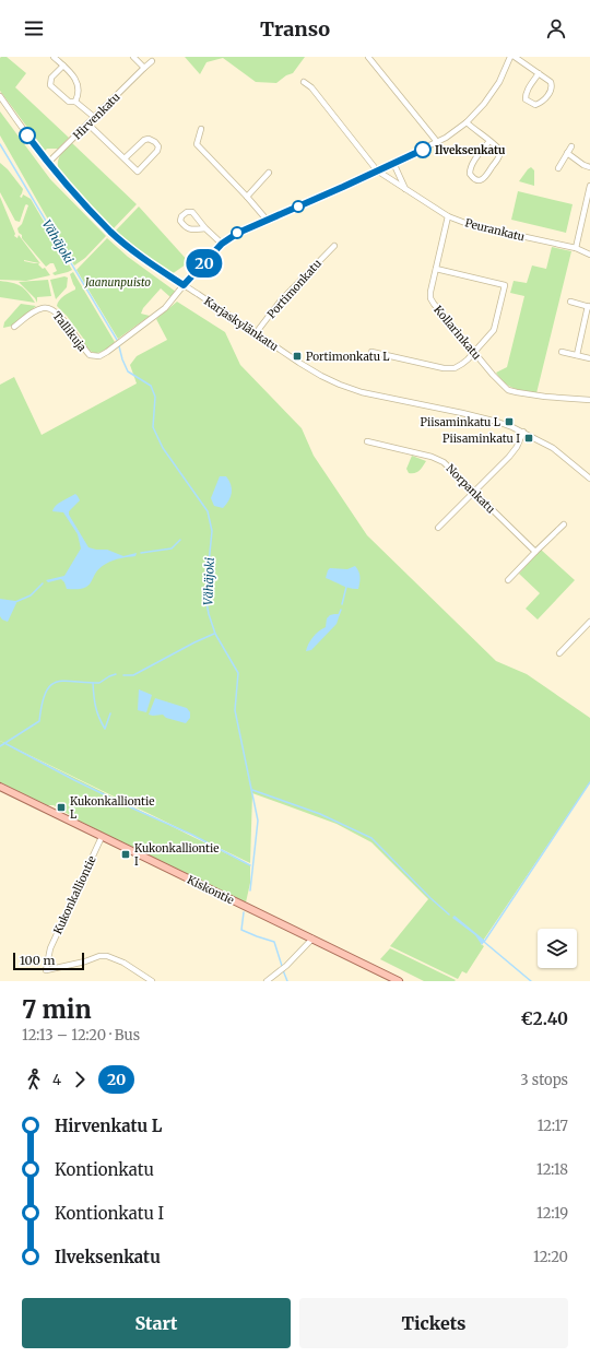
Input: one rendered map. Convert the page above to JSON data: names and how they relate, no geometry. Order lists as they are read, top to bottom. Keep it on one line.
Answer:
{"streets":{"main road":["Kiskontie"],"street":["Hirvenkatu","Peurankatu","Portimonkatu","Karjaskylänkatu","Tallikuja","Kollarinkatu","Norpankatu","Kukonkalliontie"]},"crossings":[["Hirvenkatu","Karjaskylänkatu"],["Peurankatu","Tallikuja"],["Peurankatu","Kollarinkatu"],["Portimonkatu","Karjaskylänkatu"],["Karjaskylänkatu","Tallikuja"],["Kiskontie","Kukonkalliontie"]],"water":["Vähäjoki"],"parks":["Jaanunpuisto"],"places":{"other":["Ilveksenkatu"],"transit":["Portimonkatu L","Piisaminkatu L","Piisaminkatu I","Kukonkalliontie L","Kukonkalliontie I"]},"lines":["bus line 20"],"scale_bar":"100 m","page":{"header":"Transo","on_map":"20","scale":"100 m","heading":["7 min","12:13 – 12:20 · Bus","€2.40"],"legs":["4","20","3 stops"],"list":[{"name":"Hirvenkatu L","value":"12:17"},{"name":"Kontionkatu","value":"12:18"},{"name":"Kontionkatu I","value":"12:19"},{"name":"Ilveksenkatu","value":"12:20"}],"buttons":["Start","Tickets"]}}
